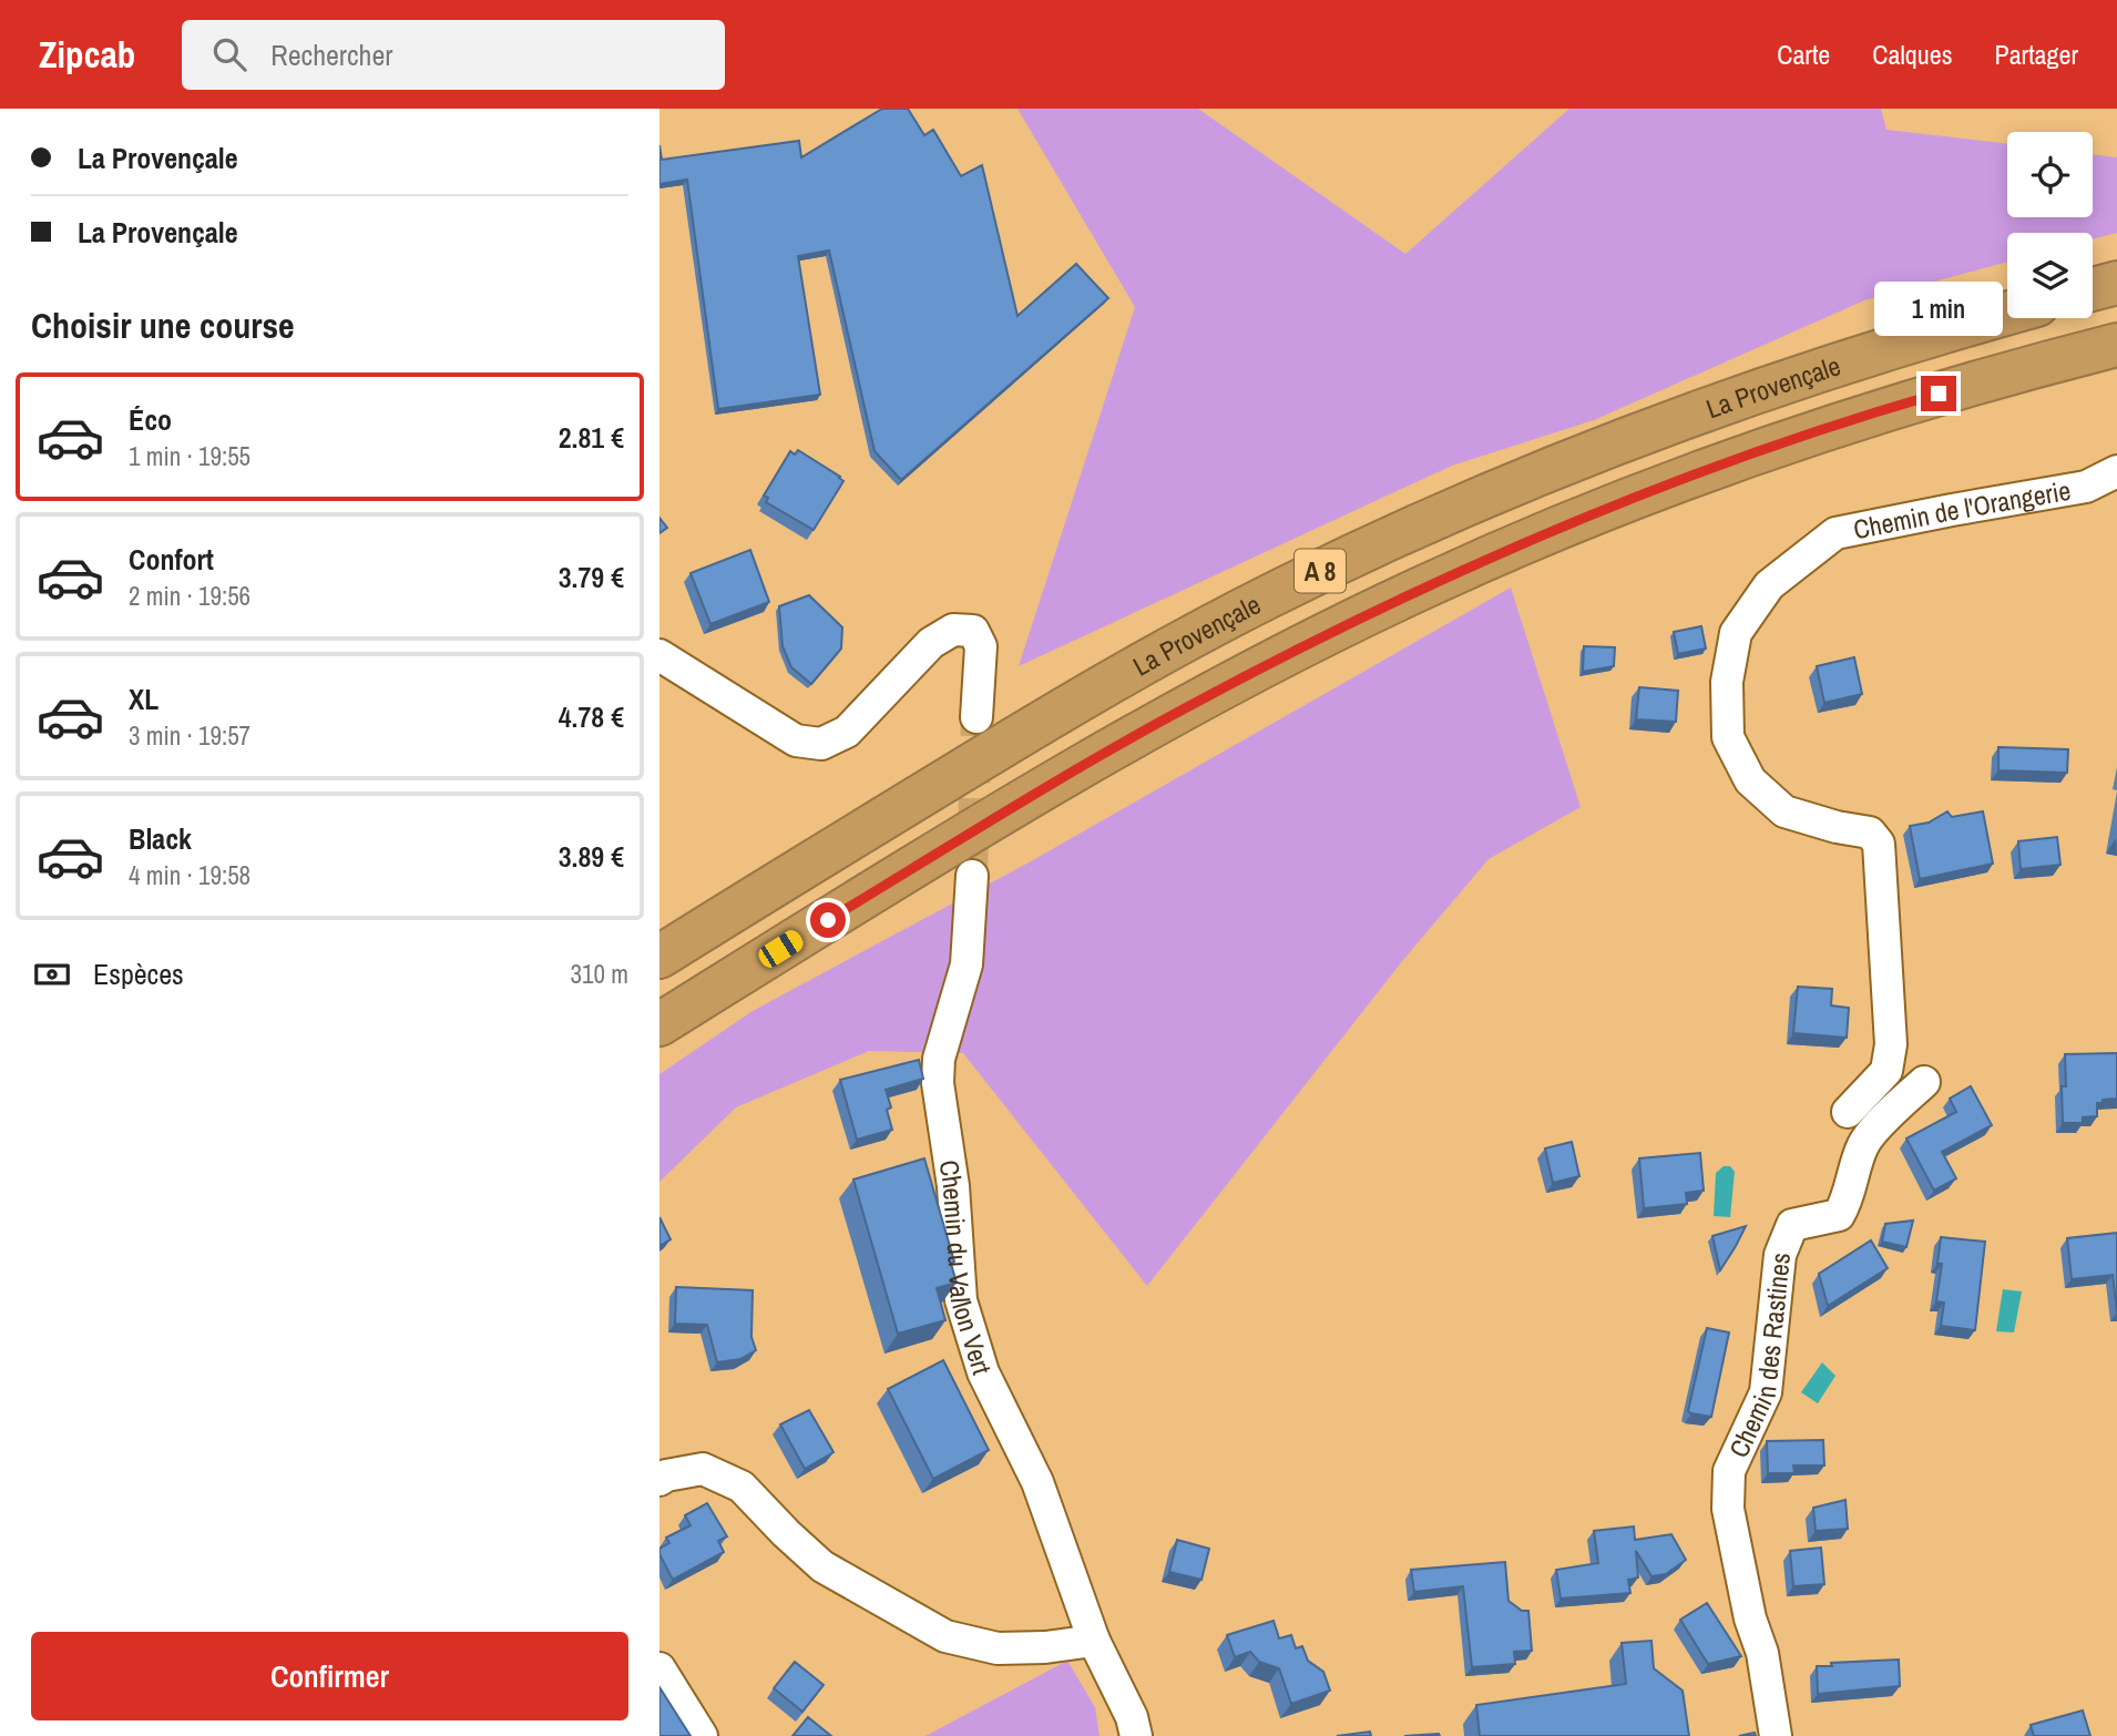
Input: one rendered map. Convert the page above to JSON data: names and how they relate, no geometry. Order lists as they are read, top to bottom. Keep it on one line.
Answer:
{"streets":{"highway":["La Provençale","A 8"],"street":["Chemin de l'Orangerie","Chemin du Vallon Vert","Chemin des Rastines"]},"page":{"header":"Zipcab","search":"Rechercher","nav":["Carte","Calques","Partager"],"banner":["La Provençale","La Provençale"],"heading":"Choisir une course","bubble":"1 min","list":[{"name":"Éco","note":"1 min · 19:55","value":"2.81 €"},{"name":"Confort","note":"2 min · 19:56","value":"3.79 €"},{"name":"XL","note":"3 min · 19:57","value":"4.78 €"},{"name":"Black","note":"4 min · 19:58","value":"3.89 €"}],"pay":["Espèces","310 m"],"buttons":"Confirmer"}}
